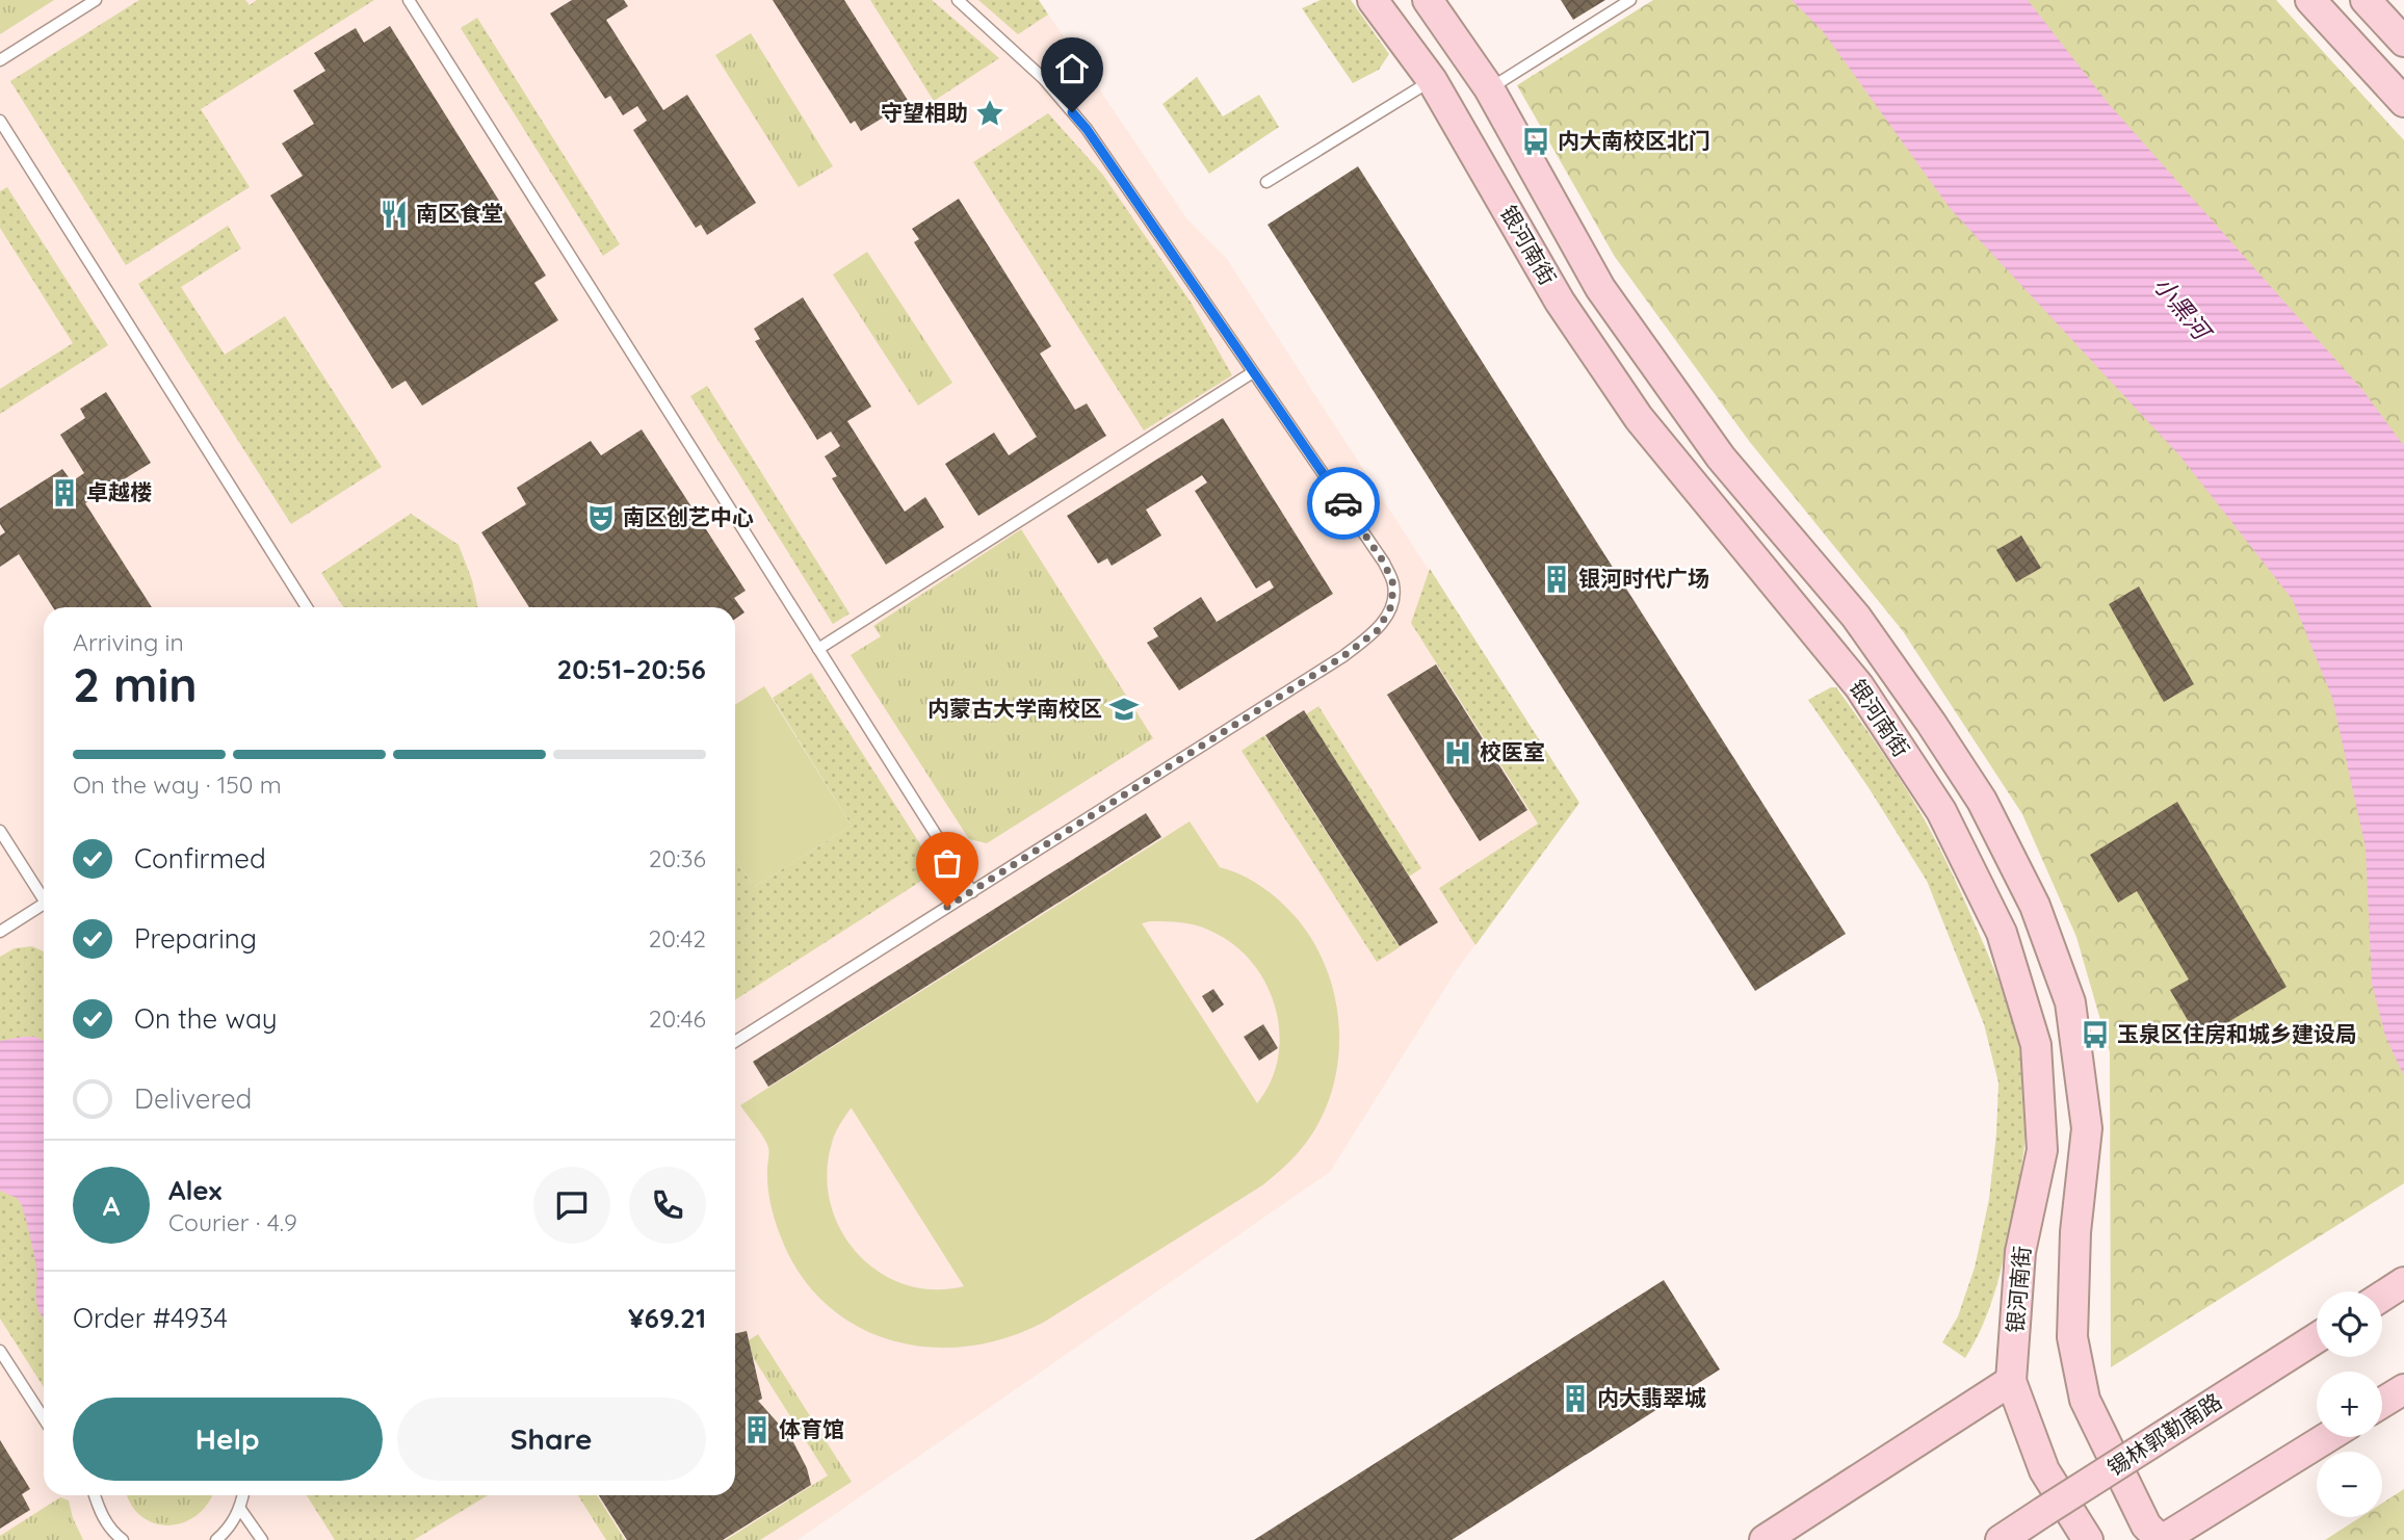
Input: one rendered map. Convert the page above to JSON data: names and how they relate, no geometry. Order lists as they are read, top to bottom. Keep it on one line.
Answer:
{"streets":{"main road":["银河南街","锡林郭勒南路"]},"water":["小黑河"],"places":{"place":["守望相助"],"bus stop":["内大南校区北门","玉泉区住房和城乡建设局"],"restaurant":["南区食堂"],"building":["卓越楼","银河时代广场","内大翡翠城","体育馆"],"theatre":["南区创艺中心"],"school or university":["内蒙古大学南校区"],"hospital":["校医室"]},"page":{"heading":["2 min","Arriving in","20:51–20:56"],"panel":["Alex","Courier · 4.9","Order #4934","¥69.21"],"bar":"On the way · 150 m","list":[["Confirmed","20:36"],["Preparing","20:42"],["On the way","20:46"],"Delivered"],"round":"A","map_buttons":["+","−"],"buttons":["Help","Share"]}}
